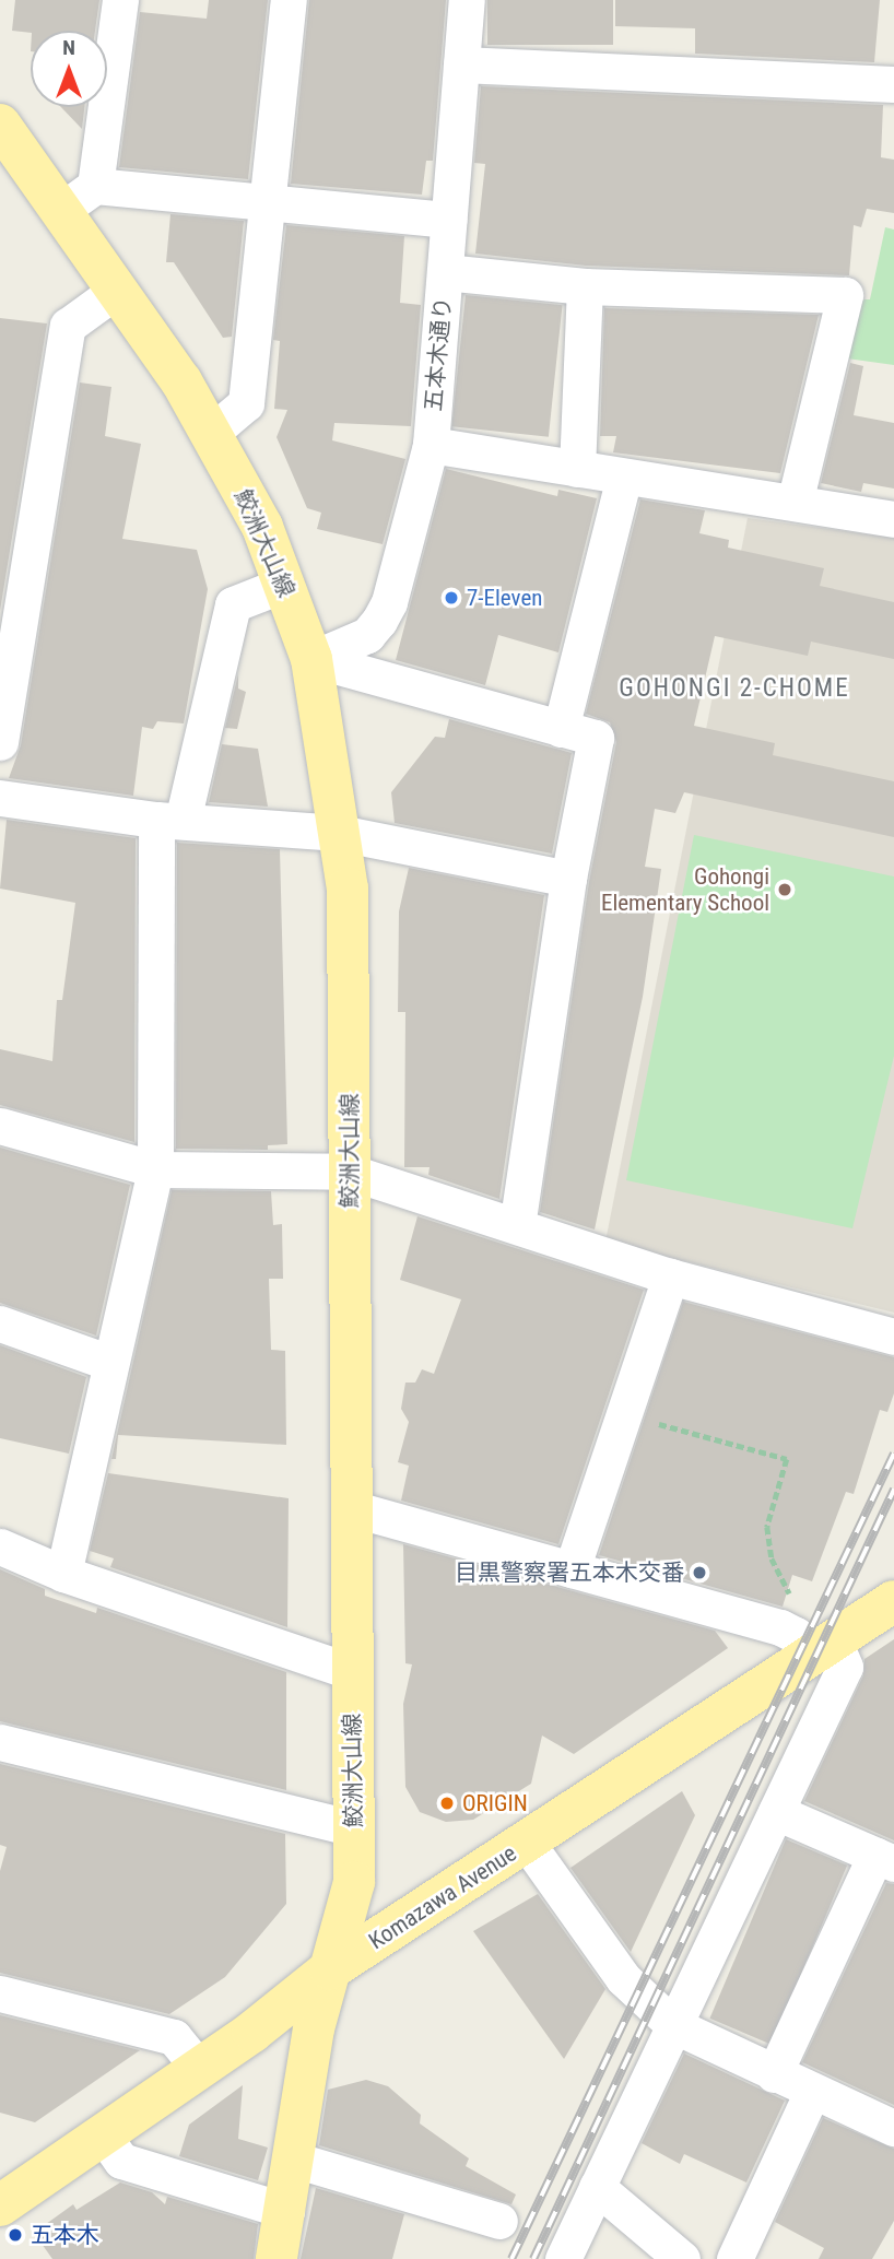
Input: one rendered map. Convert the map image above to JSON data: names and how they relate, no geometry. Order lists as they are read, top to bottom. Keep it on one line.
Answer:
{"streets":{"main road":["鮫洲大山線","Komazawa Avenue"],"street":["五本木通り"]},"crossings":[["五本木通り","鮫洲大山線"],["鮫洲大山線","Komazawa Avenue"]],"districts":["GOHONGI 2-CHOME"],"places":["7-Eleven","Gohongi Elementary School","目黒警察署五本木交番","ORIGIN","五本木"],"north":"top"}
